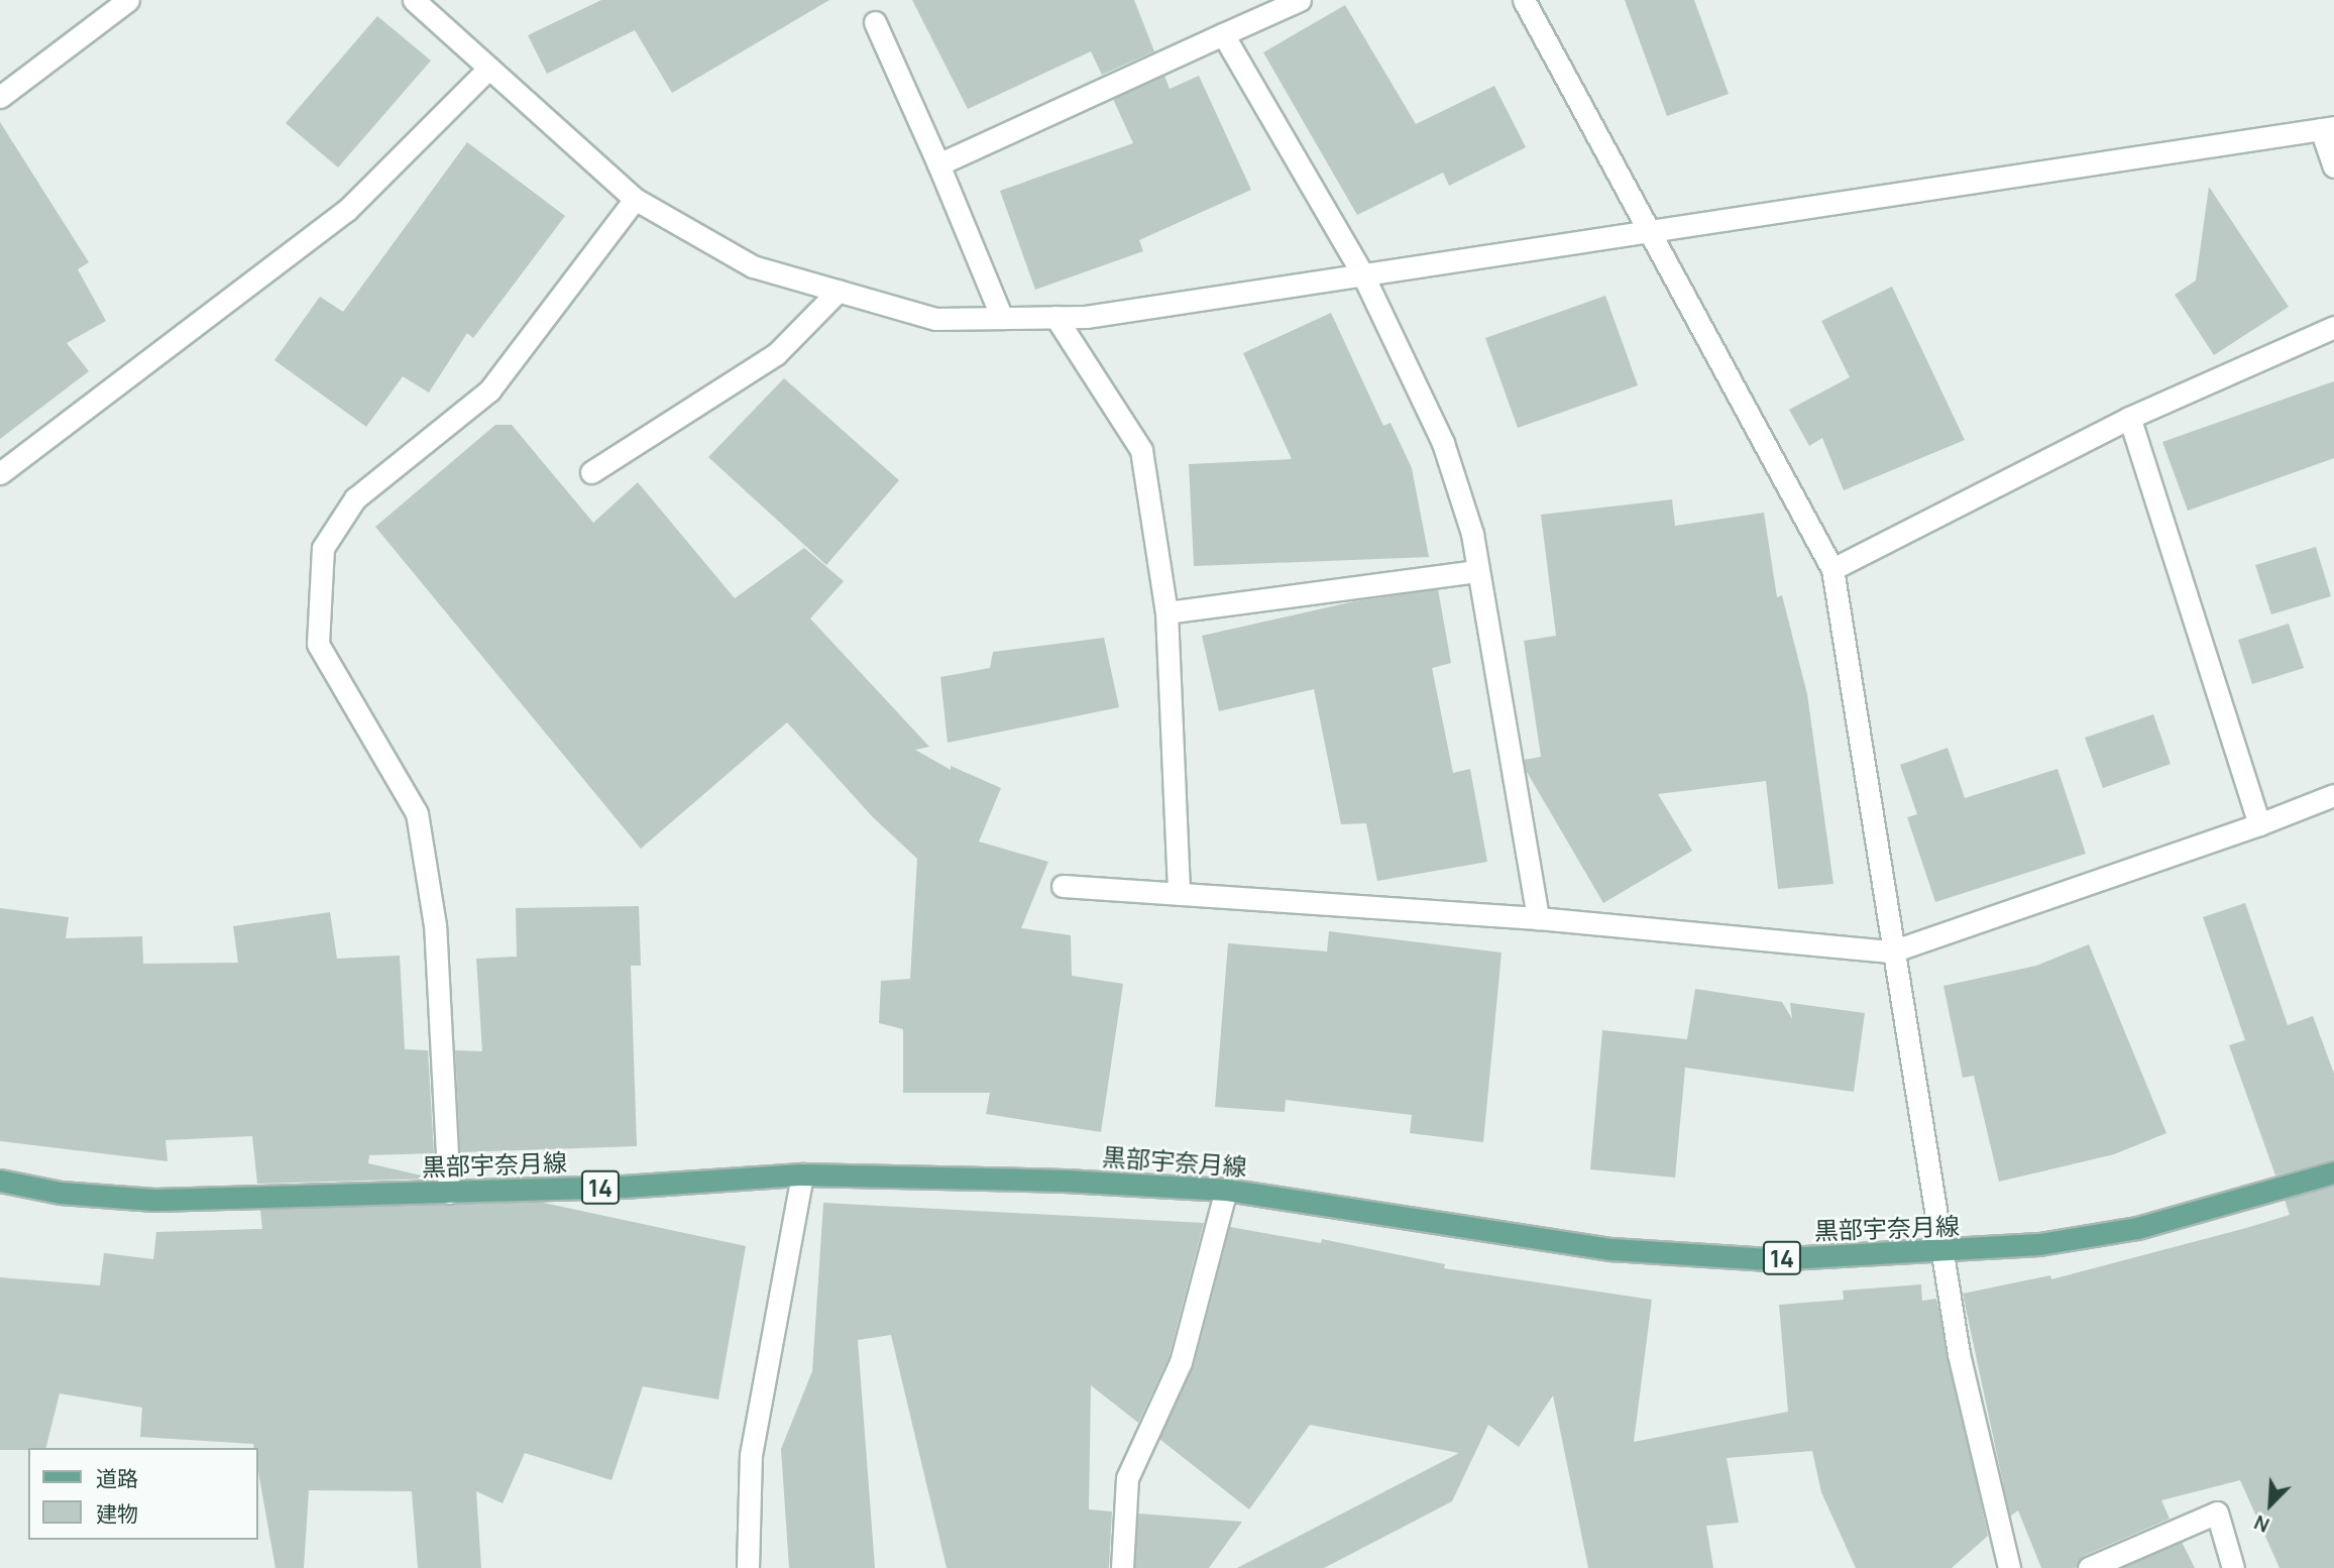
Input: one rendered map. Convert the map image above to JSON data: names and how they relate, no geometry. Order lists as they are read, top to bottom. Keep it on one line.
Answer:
{"streets":{"main road":["黒部宇奈月線","14"]},"legend":["道路","建物"],"north":"bottom left"}
